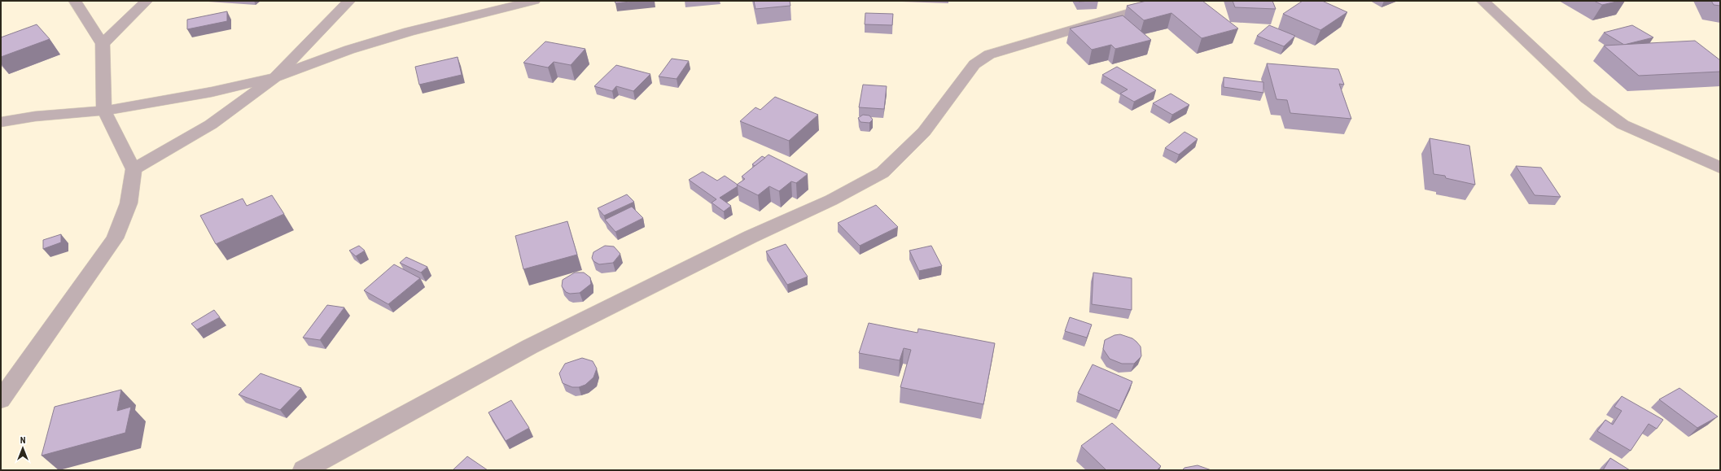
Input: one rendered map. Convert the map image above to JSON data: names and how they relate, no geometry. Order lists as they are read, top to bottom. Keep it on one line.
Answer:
{"north":"top"}
